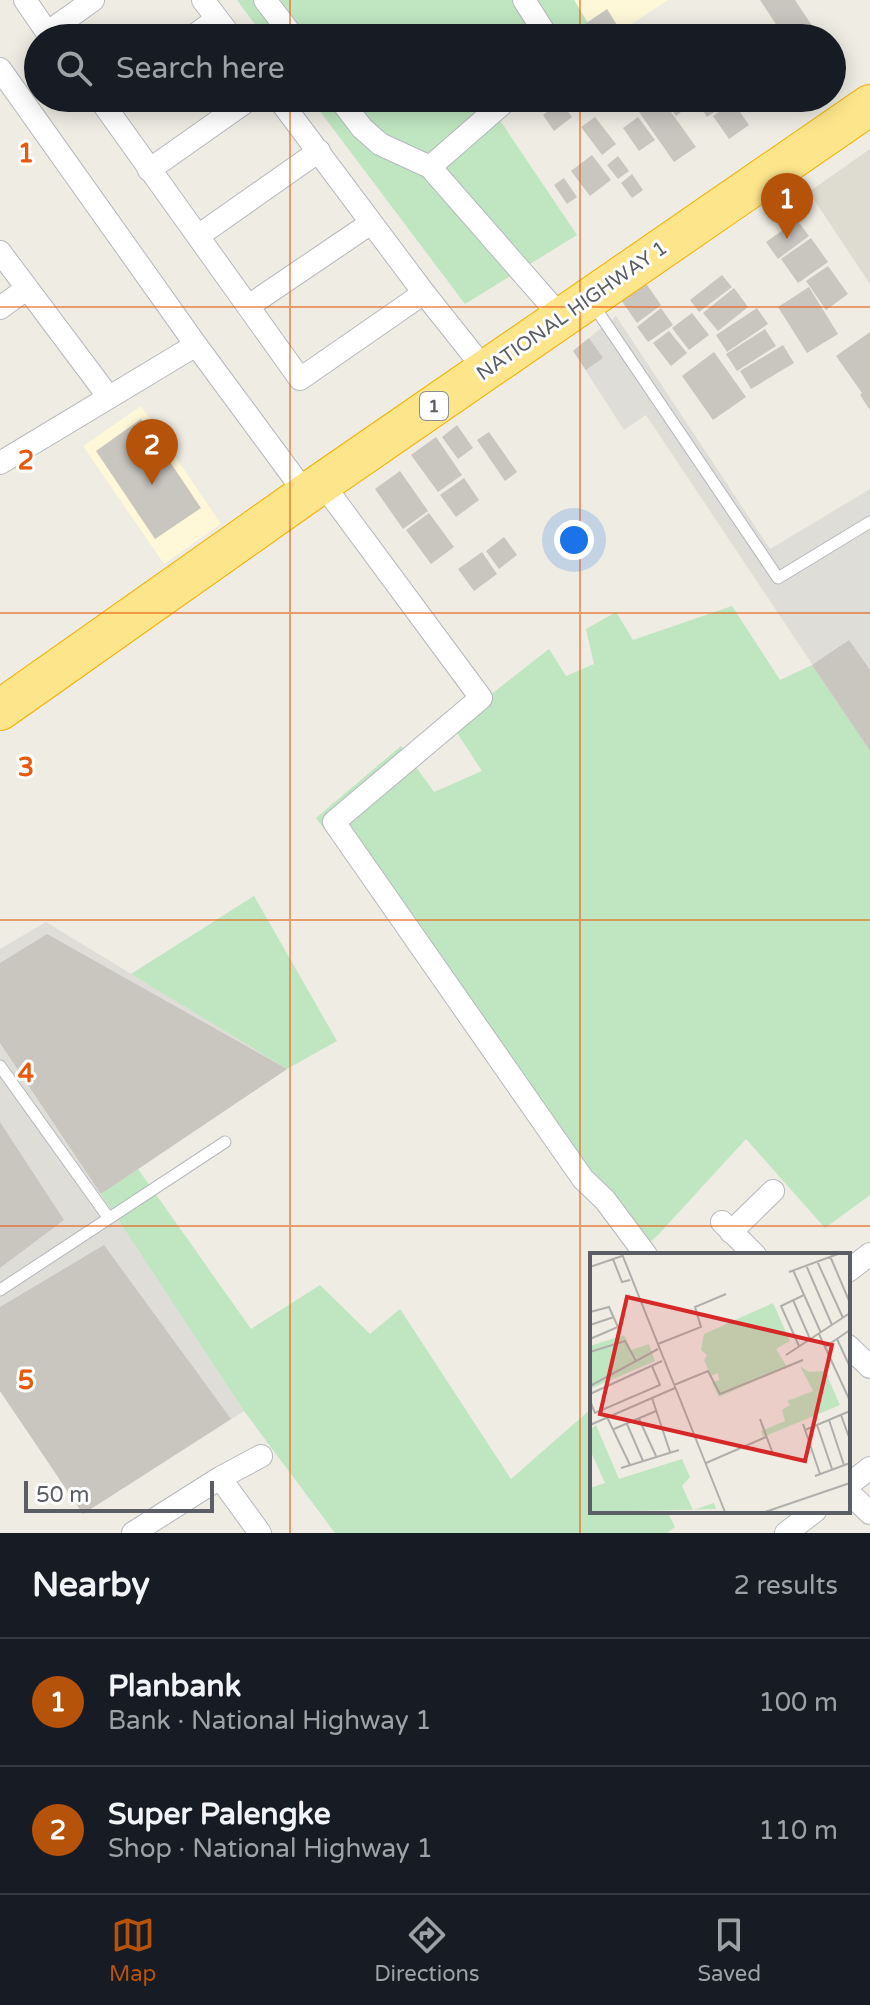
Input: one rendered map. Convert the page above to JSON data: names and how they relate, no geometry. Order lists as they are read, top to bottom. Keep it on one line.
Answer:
{"streets":{"highway":["NATIONAL HIGHWAY 1","1"]},"scale_bar":"50 m","page":{"search":"Search here","pins":["1","2"],"scale":"50 m","heading":["Nearby","2 results"],"list":[{"mark":"1","name":"Planbank","note":"Bank · National Highway 1","value":"100 m"},{"mark":"2","name":"Super Palengke","note":"Shop · National Highway 1","value":"110 m"}],"nav":["Map","Directions","Saved"]},"grid":{"rows":["1","2","3","4","5"]}}
